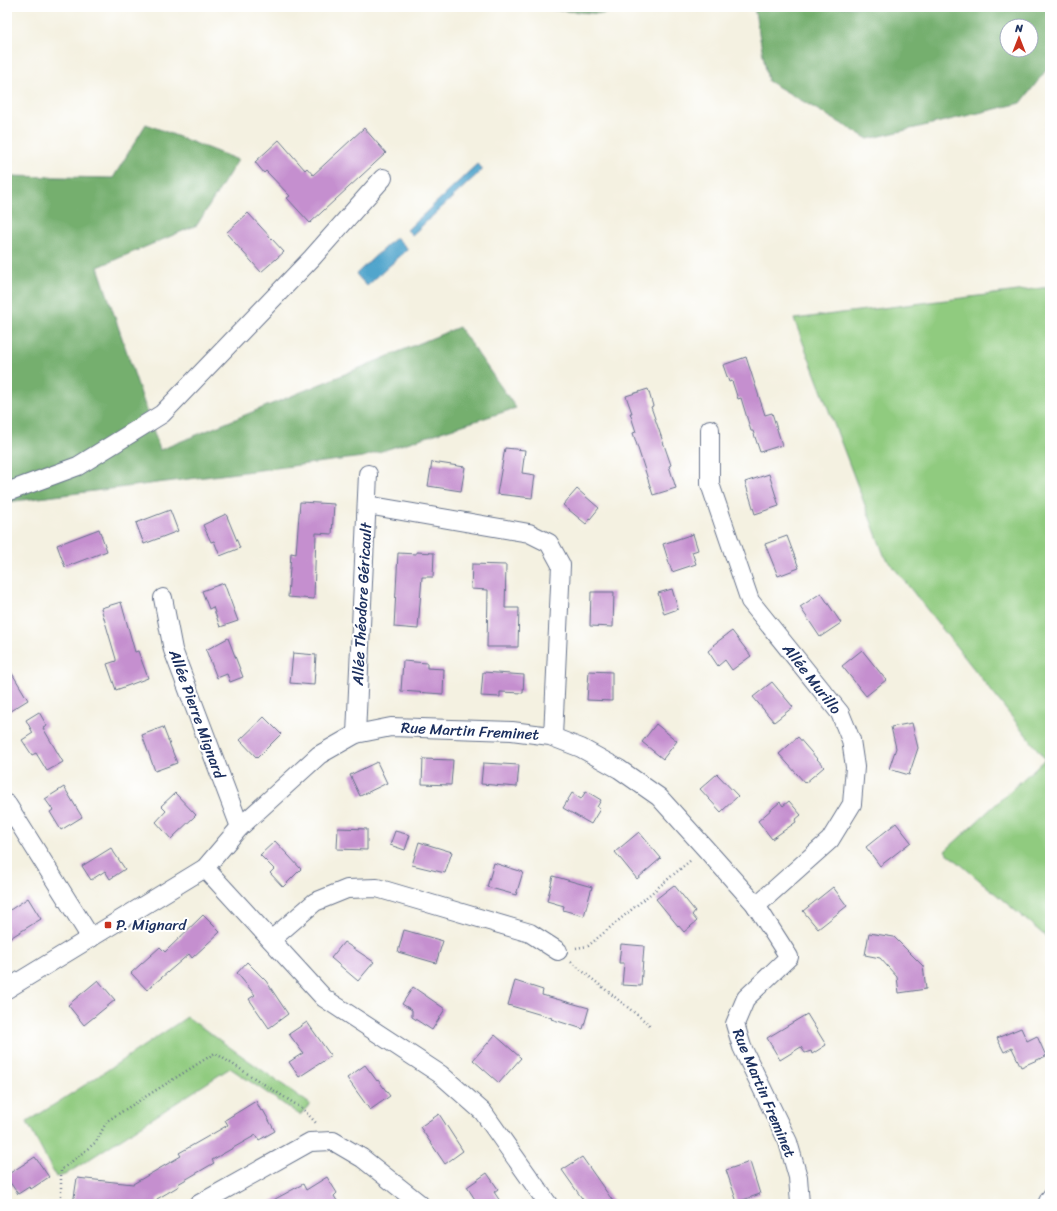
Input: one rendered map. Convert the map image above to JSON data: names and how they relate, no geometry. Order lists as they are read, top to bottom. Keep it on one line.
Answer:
{"streets":{"street":["Allée Théodore Géricault","Allée Murillo","Allée Pierre Mignard","Rue Martin Freminet"]},"crossings":[["Allée Théodore Géricault","Rue Martin Freminet"],["Allée Murillo","Rue Martin Freminet"],["Allée Pierre Mignard","Rue Martin Freminet"]],"places":{"transit":["P. Mignard"]},"north":"top"}
